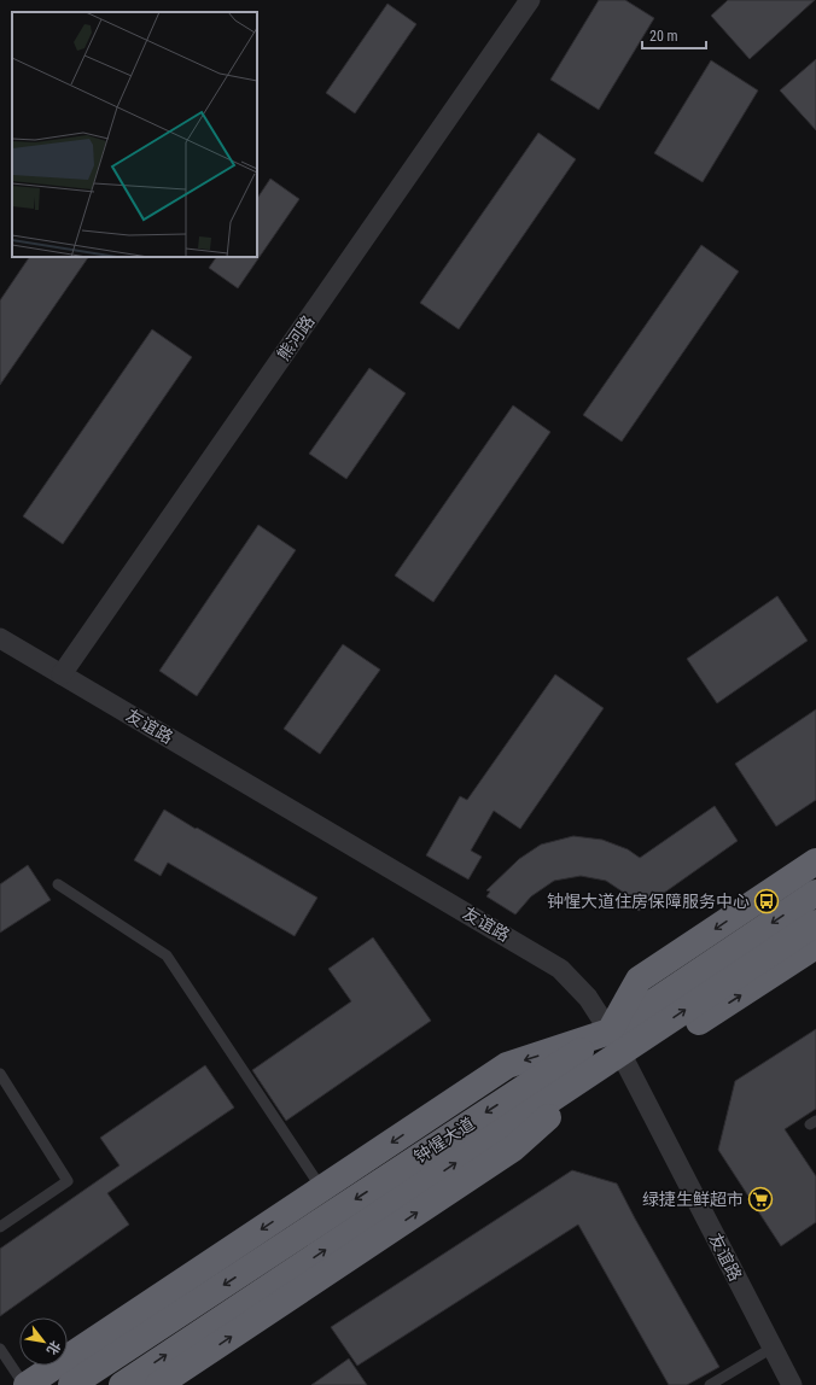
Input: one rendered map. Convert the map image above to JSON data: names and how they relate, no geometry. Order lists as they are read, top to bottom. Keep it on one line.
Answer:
{"streets":{"highway":["钟惺大道"],"street":["熊河路","友谊路"]},"crossings":[["熊河路","友谊路"],["友谊路","钟惺大道"]],"places":{"bus stop":["钟惺大道住房保障服务中心"],"supermarket":["绿捷生鲜超市"]},"scale_bar":"20 m","north":"bottom right"}
